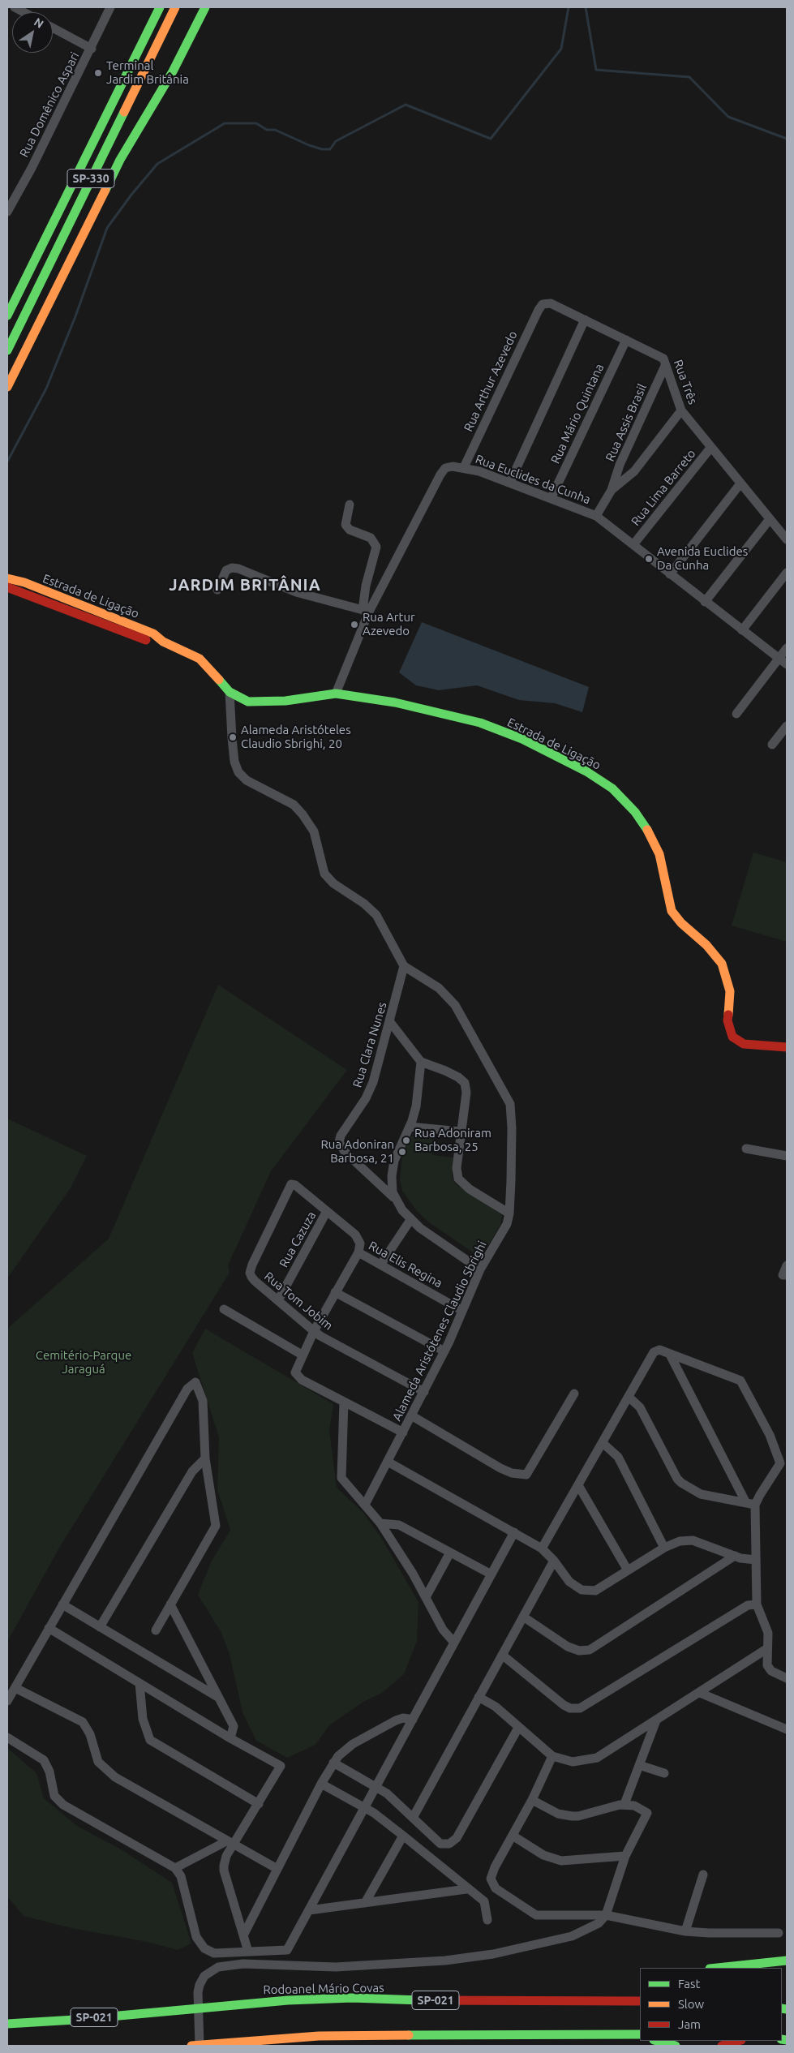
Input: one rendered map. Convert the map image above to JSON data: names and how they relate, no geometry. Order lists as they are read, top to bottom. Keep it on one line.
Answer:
{"streets":{"main road":["SP-330","Estrada de Ligação","Rodoanel Mário Covas","SP-021"],"street":["Rua Domênico Aspari","Rua Arthur Azevedo","Rua Três","Rua Mário Quintana","Rua Assis Brasil","Rua Euclides da Cunha","Rua Lima Barreto","Rua Clara Nunes","Rua Cazuza","Rua Elis Regina","Rua Tom Jobim","Alameda Aristótenes Claudio Sbrighi"]},"crossings":[["Rua Arthur Azevedo","Rua Três"],["Rua Arthur Azevedo","Rua Euclides da Cunha"],["Rua Três","Rua Mário Quintana"],["Rua Três","Rua Assis Brasil"],["Rua Três","Rua Lima Barreto"],["Rua Mário Quintana","Rua Euclides da Cunha"],["Rua Euclides da Cunha","Rua Lima Barreto"],["Rua Euclides da Cunha","Estrada de Ligação"],["Rua Clara Nunes","Alameda Aristótenes Claudio Sbrighi"],["Rua Cazuza","Rua Tom Jobim"],["Rua Elis Regina","Alameda Aristótenes Claudio Sbrighi"],["Rua Tom Jobim","Alameda Aristótenes Claudio Sbrighi"]],"districts":["JARDIM BRITÂNIA"],"parks":["Cemitério-Parque Jaraguá"],"places":["Terminal Jardim Britânia","Avenida Euclides Da Cunha","Rua Artur Azevedo","Alameda Aristóteles Claudio Sbrighi, 20","Rua Adoniram Barbosa, 25","Rua Adoniran Barbosa, 21"],"legend":["Fast","Slow","Jam"],"north":"top right"}
